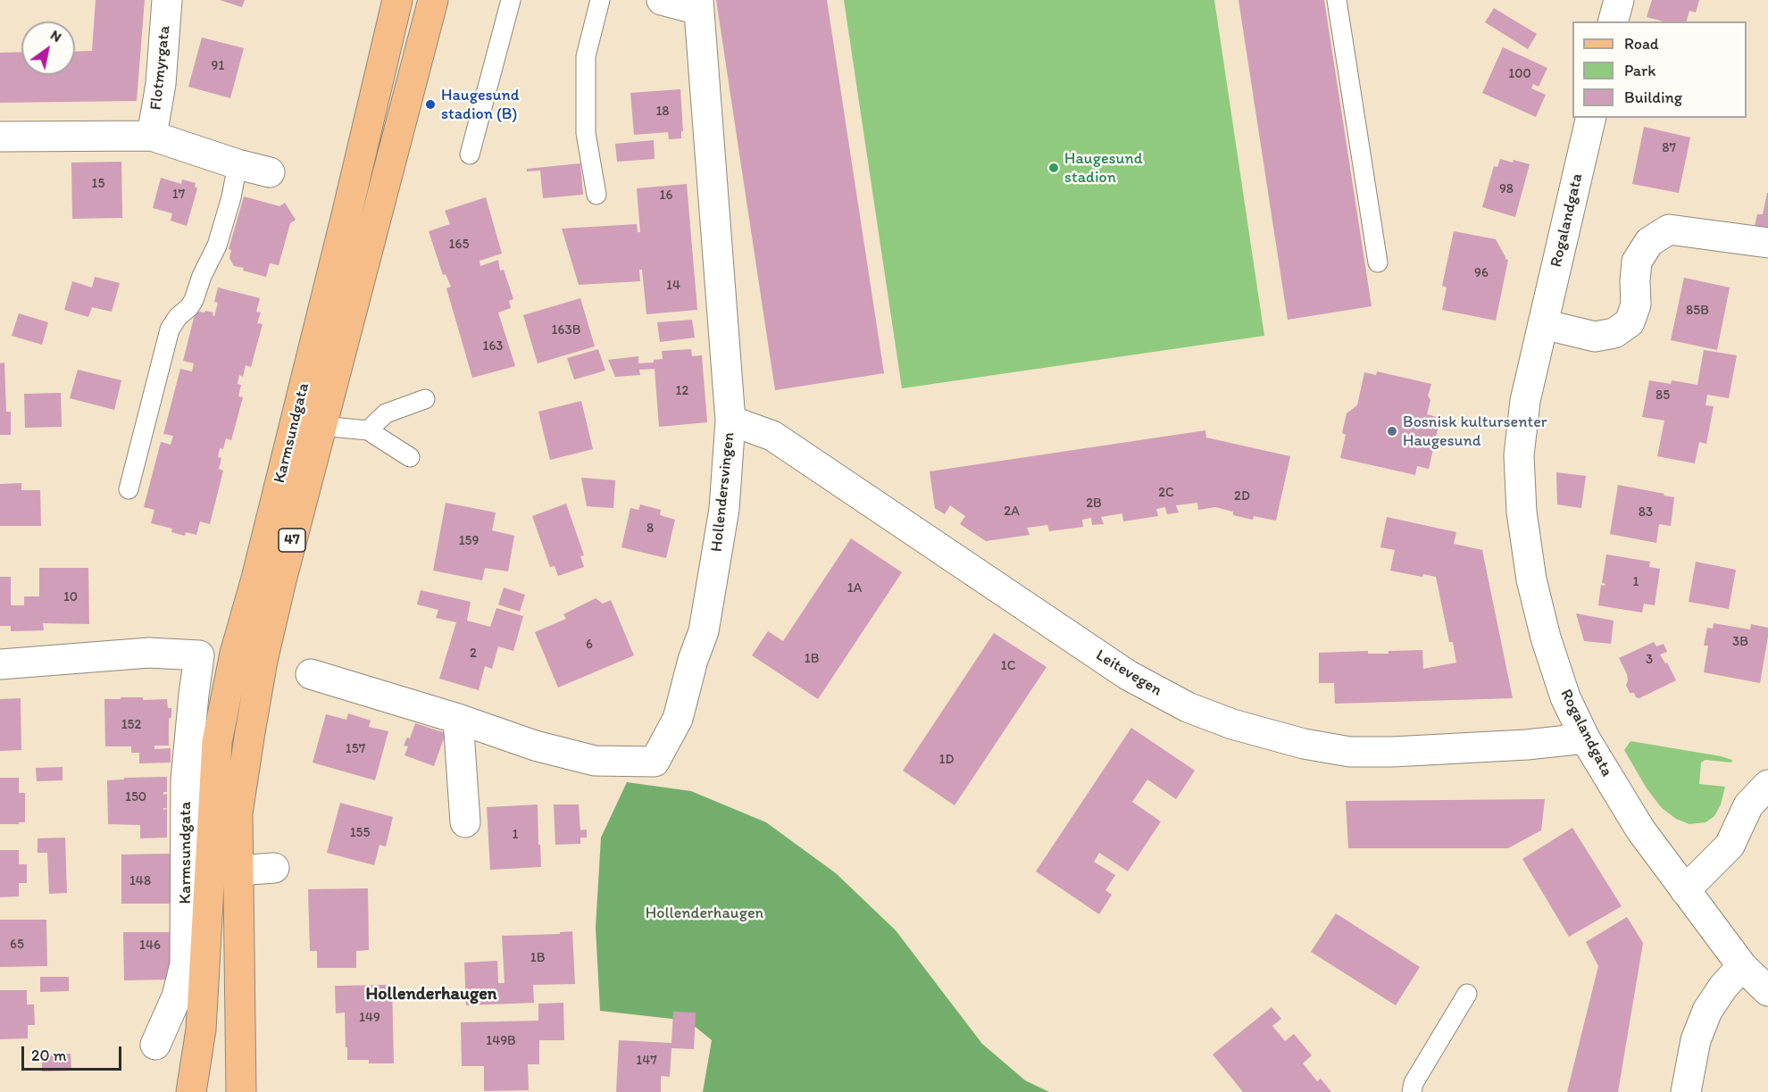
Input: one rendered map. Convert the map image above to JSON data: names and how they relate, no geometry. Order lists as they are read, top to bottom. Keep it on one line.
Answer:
{"streets":{"main road":["Karmsundgata","47"],"street":["Flotmyrgata","Rogalandgata","Hollendersvingen","Leitevegen"]},"crossings":[["Rogalandgata","Leitevegen"],["Hollendersvingen","Leitevegen"]],"districts":["Hollenderhaugen"],"parks":["Hollenderhaugen"],"places":["Haugesund stadion (B)","Haugesund stadion","Bosnisk kultursenter Haugesund"],"house_numbers":["91","100","18","87","15","98","17","16","165","96","14","85B","163B","163","12","85","2C","2D","2B","2A","83","8","159","1","1A","10","3B","6","2","1B","3","1C","152","157","1D","150","155","1","148","65","146","1B","149","149B","147"],"legend":["Road","Park","Building"],"scale_bar":"20 m","north":"top right"}
